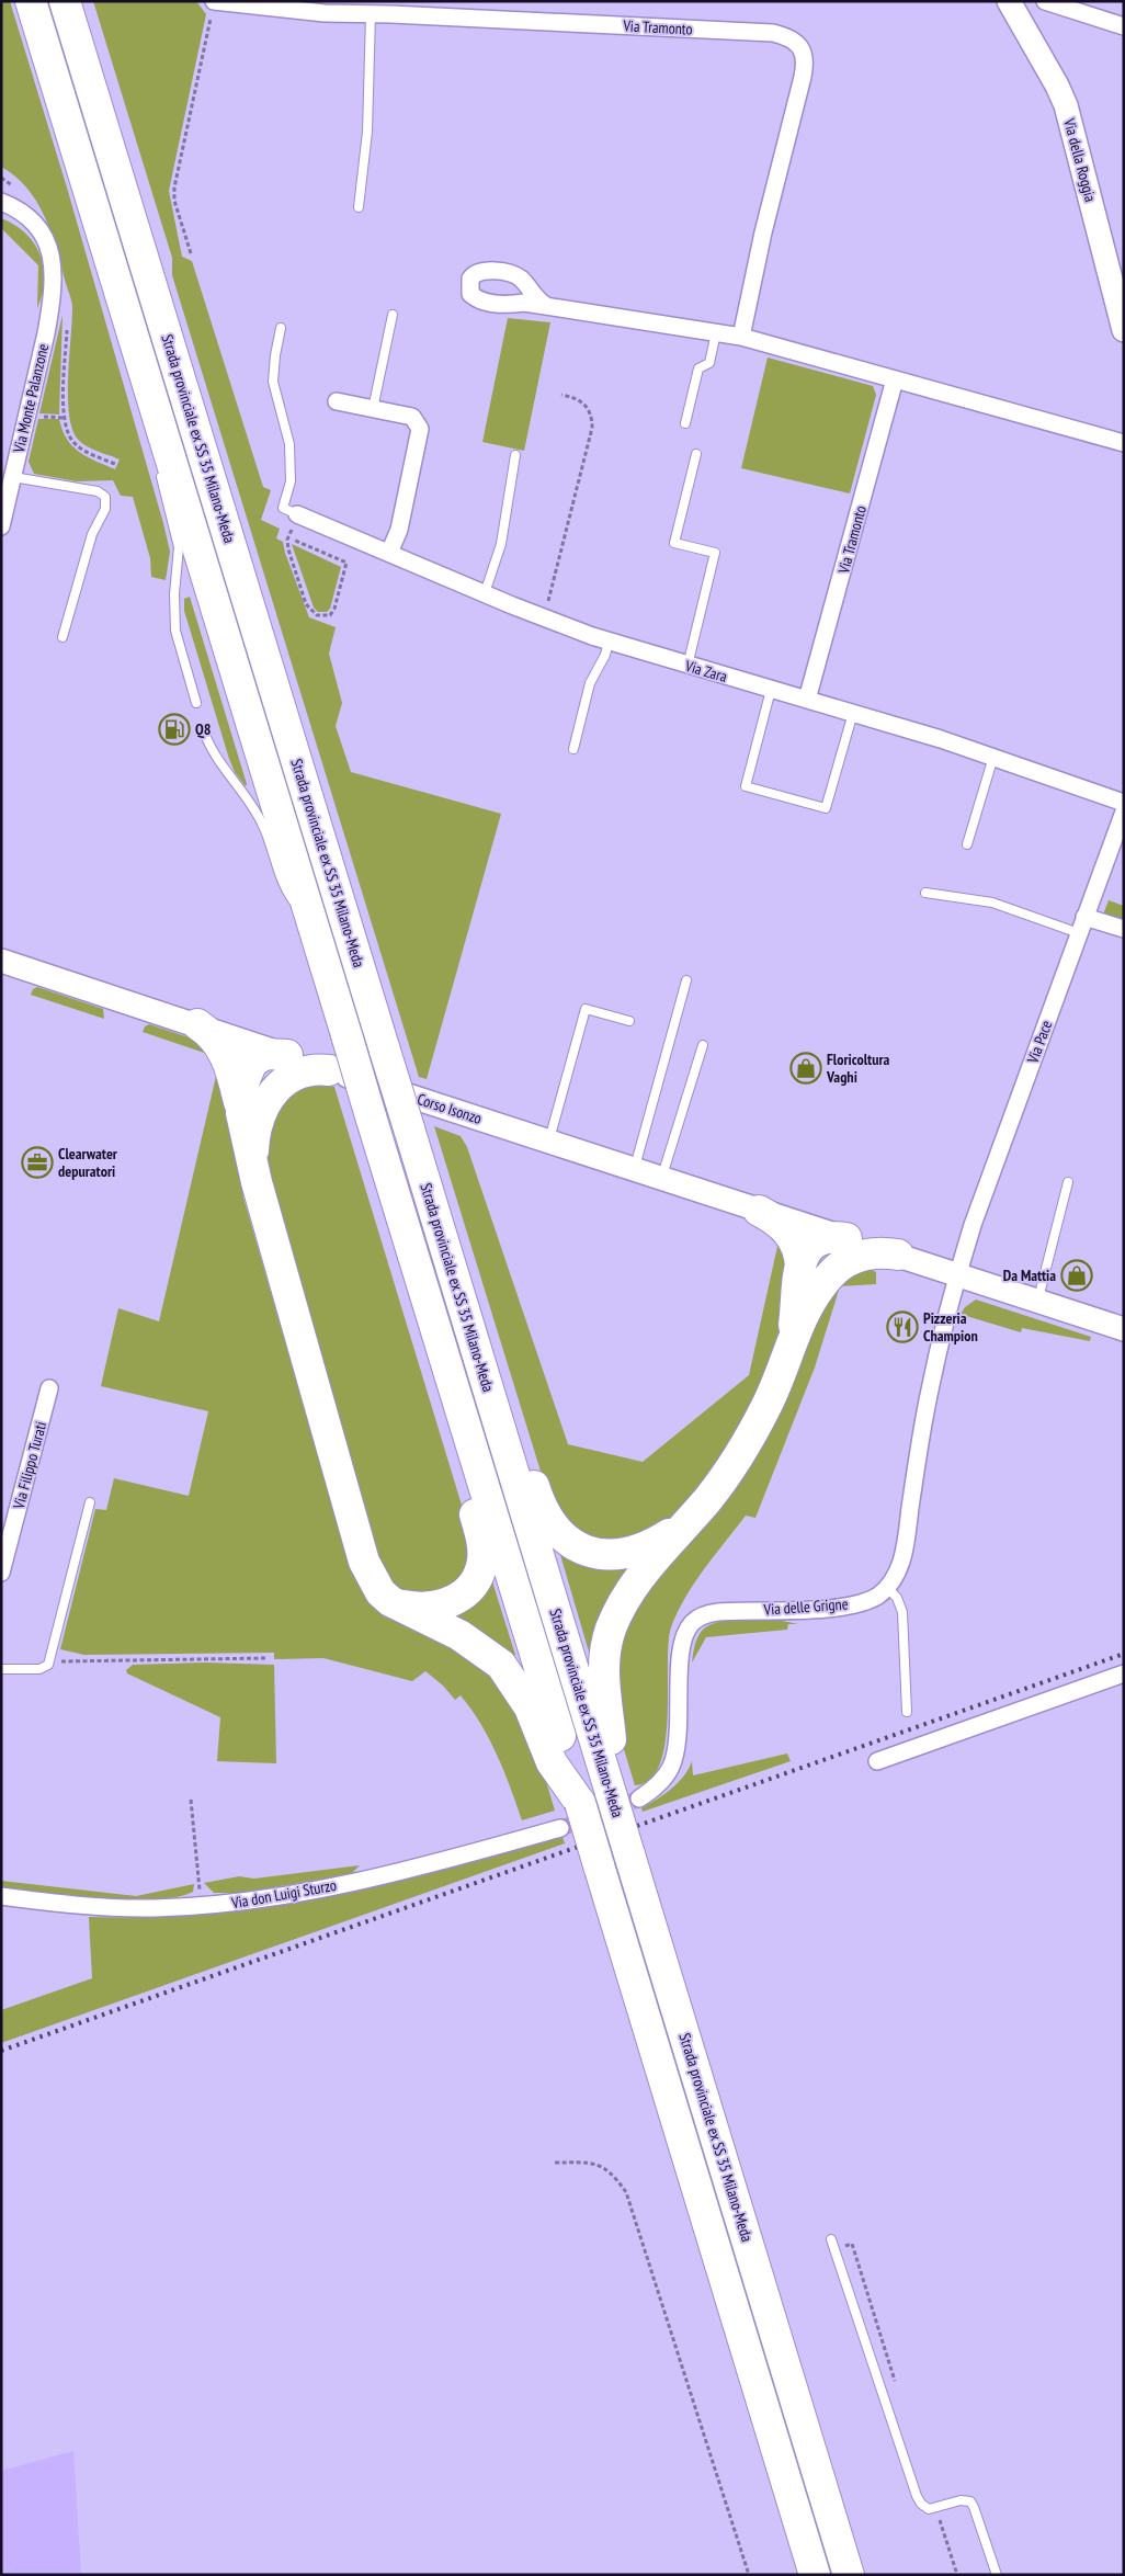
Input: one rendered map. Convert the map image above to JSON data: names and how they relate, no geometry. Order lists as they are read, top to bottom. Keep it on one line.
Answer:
{"streets":{"highway":["Strada provinciale ex SS 35 Milano-Meda"],"street":["Via Tramonto","Via della Roggia","Via Monte Palanzone","Via Zara","Via Pace","Corso Isonzo","Via Filippo Turati","Via delle Grigne","Via don Luigi Sturzo"]},"crossings":[["Via Tramonto","Via Zara"],["Strada provinciale ex SS 35 Milano-Meda","Via delle Grigne"],["Via Pace","Corso Isonzo"],["Via Pace","Via delle Grigne"],["Corso Isonzo","Via delle Grigne"]],"places":{"fuel station":["Q8"],"shop":["Floricoltura Vaghi","Da Mattia"],"office":["Clearwater depuratori"],"restaurant":["Pizzeria Champion"]}}
